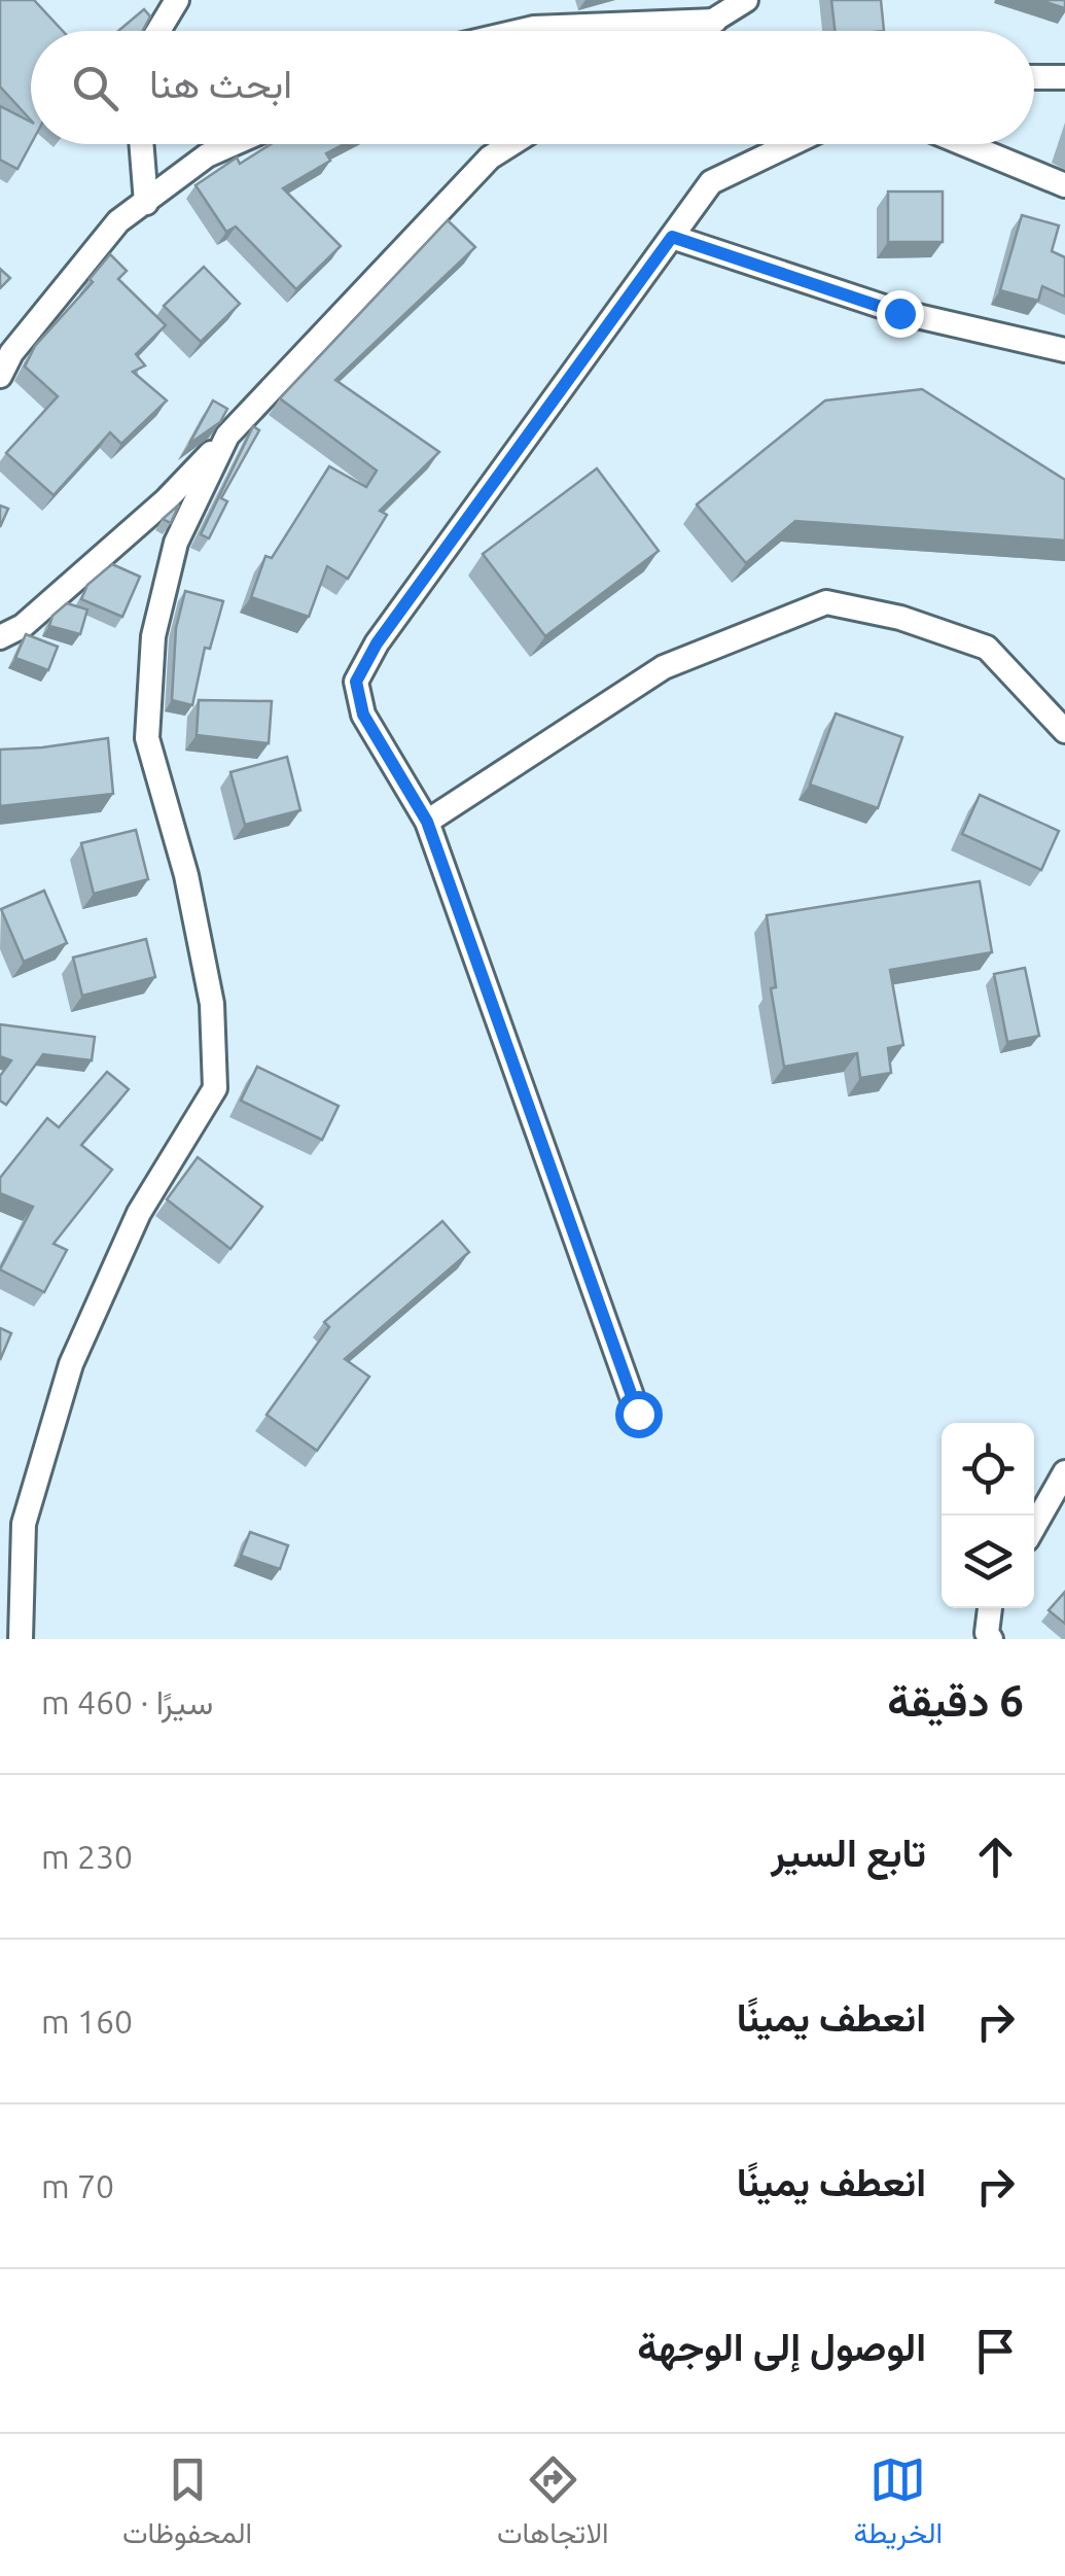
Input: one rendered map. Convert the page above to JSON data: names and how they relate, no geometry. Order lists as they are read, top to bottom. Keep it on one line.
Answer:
{"page":{"search":"ابحث هنا","heading":["6 دقيقة","سيرًا · 460 m"],"list":[["تابع السير","230 m"],["انعطف يمينًا","160 m"],["انعطف يمينًا","70 m"],"الوصول إلى الوجهة"],"nav":["الخريطة","الاتجاهات","المحفوظات"]}}
